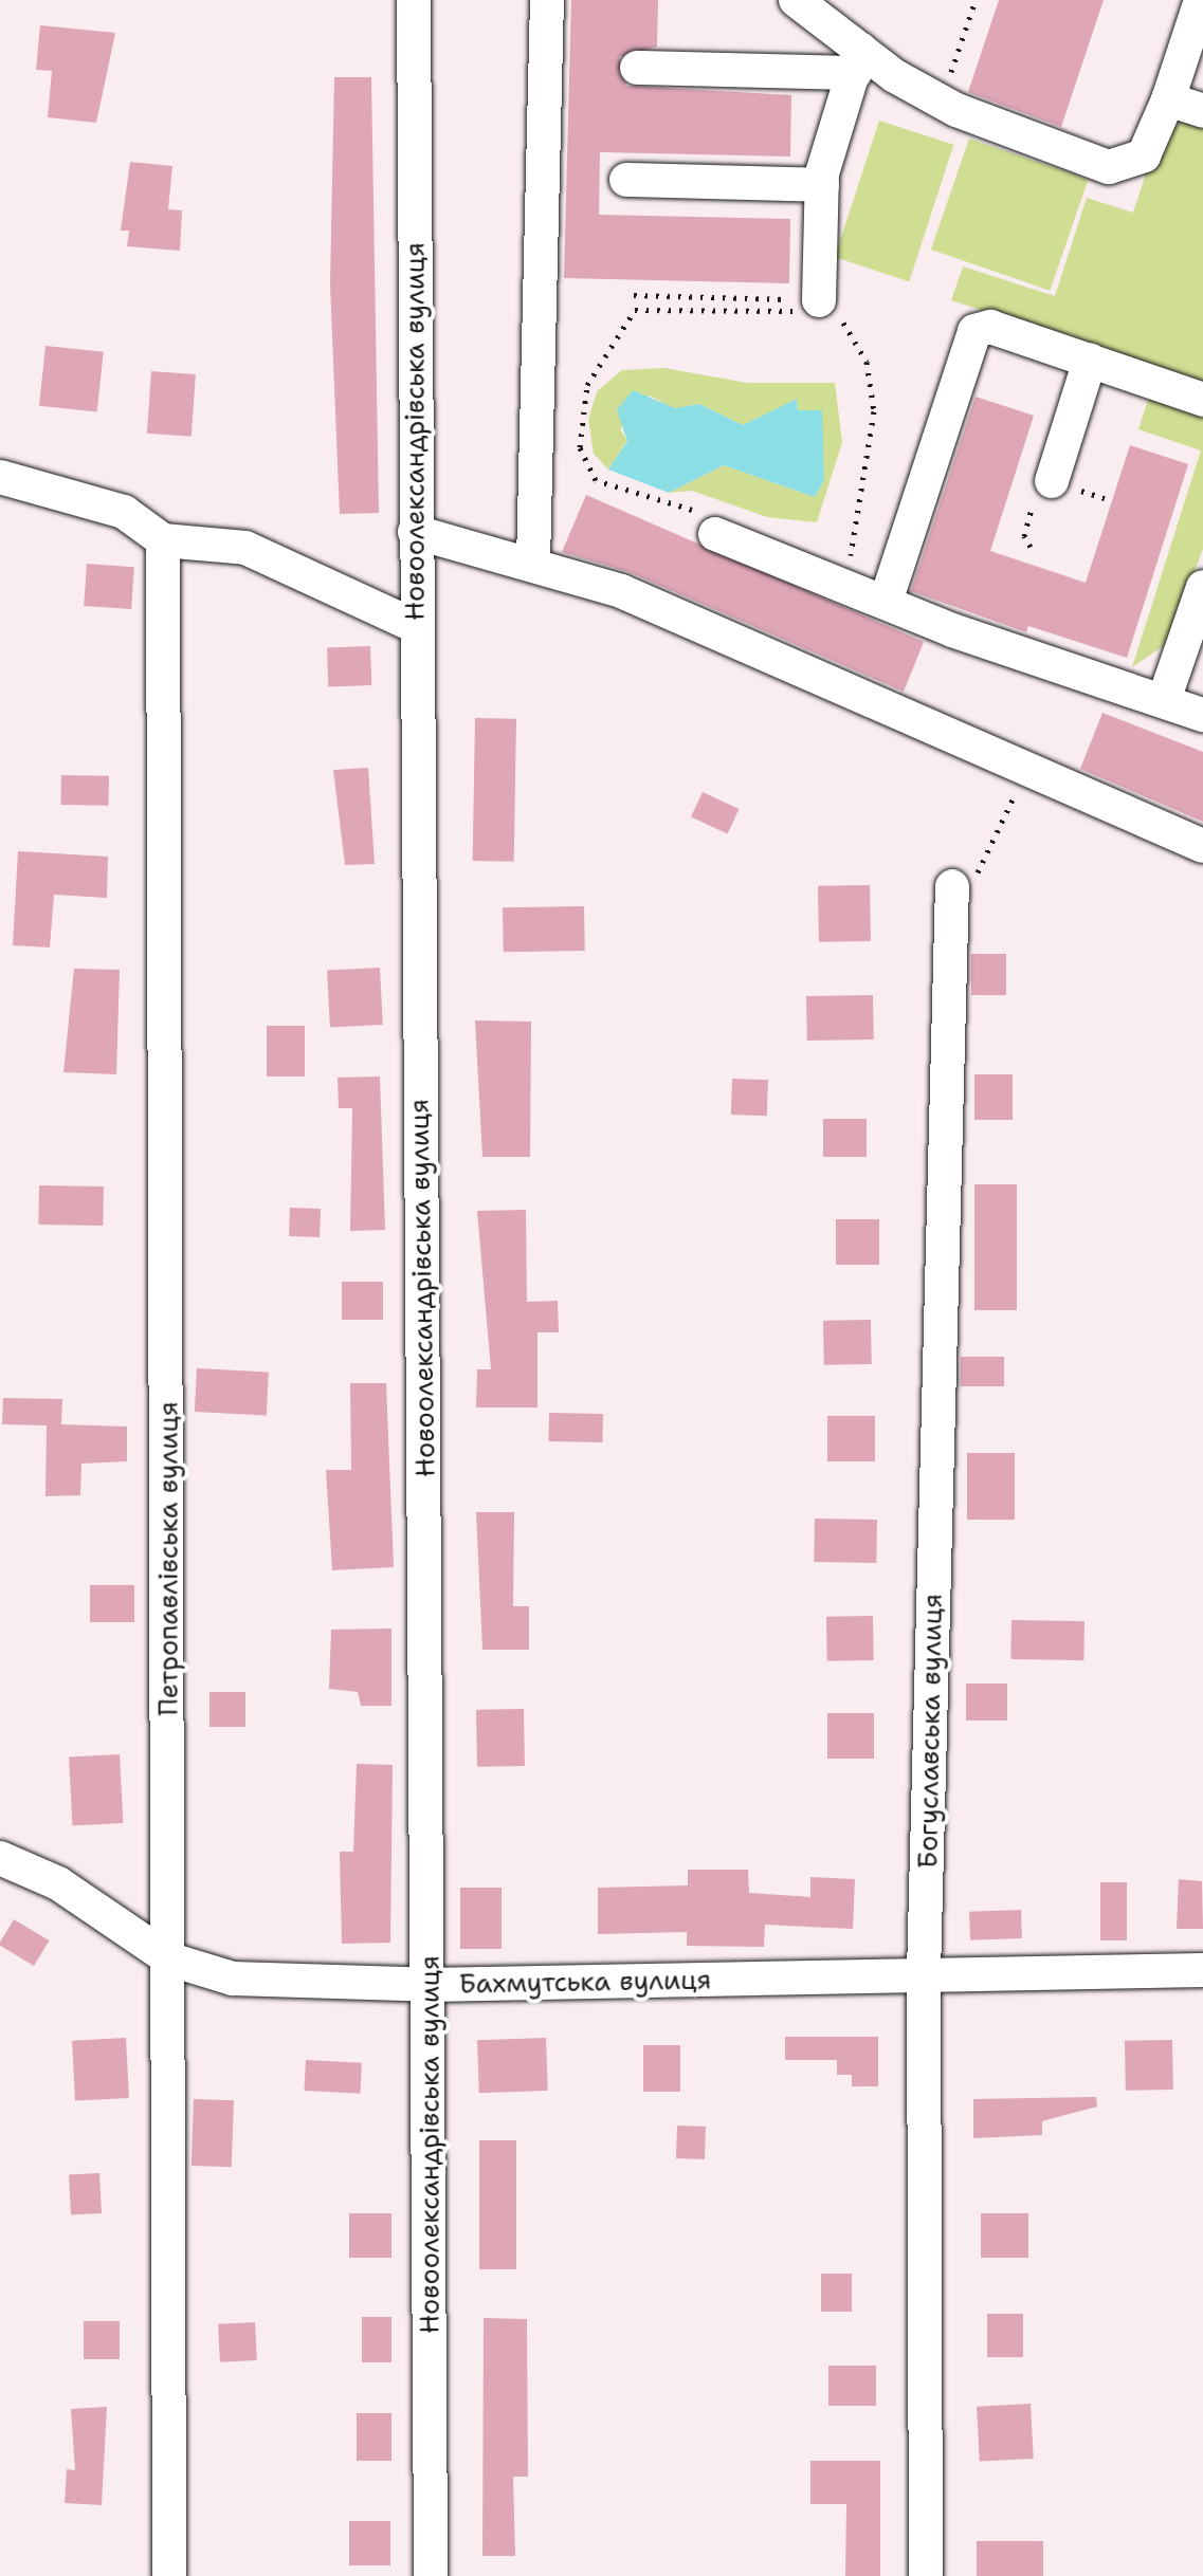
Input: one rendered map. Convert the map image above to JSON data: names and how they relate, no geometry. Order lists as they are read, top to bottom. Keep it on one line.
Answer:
{"streets":{"street":["Новоолександрівська вулиця","Петропавлівська вулиця","Богуславська вулиця","Бахмутська вулиця"]},"crossings":[["Новоолександрівська вулиця","Бахмутська вулиця"],["Петропавлівська вулиця","Бахмутська вулиця"],["Богуславська вулиця","Бахмутська вулиця"]]}
